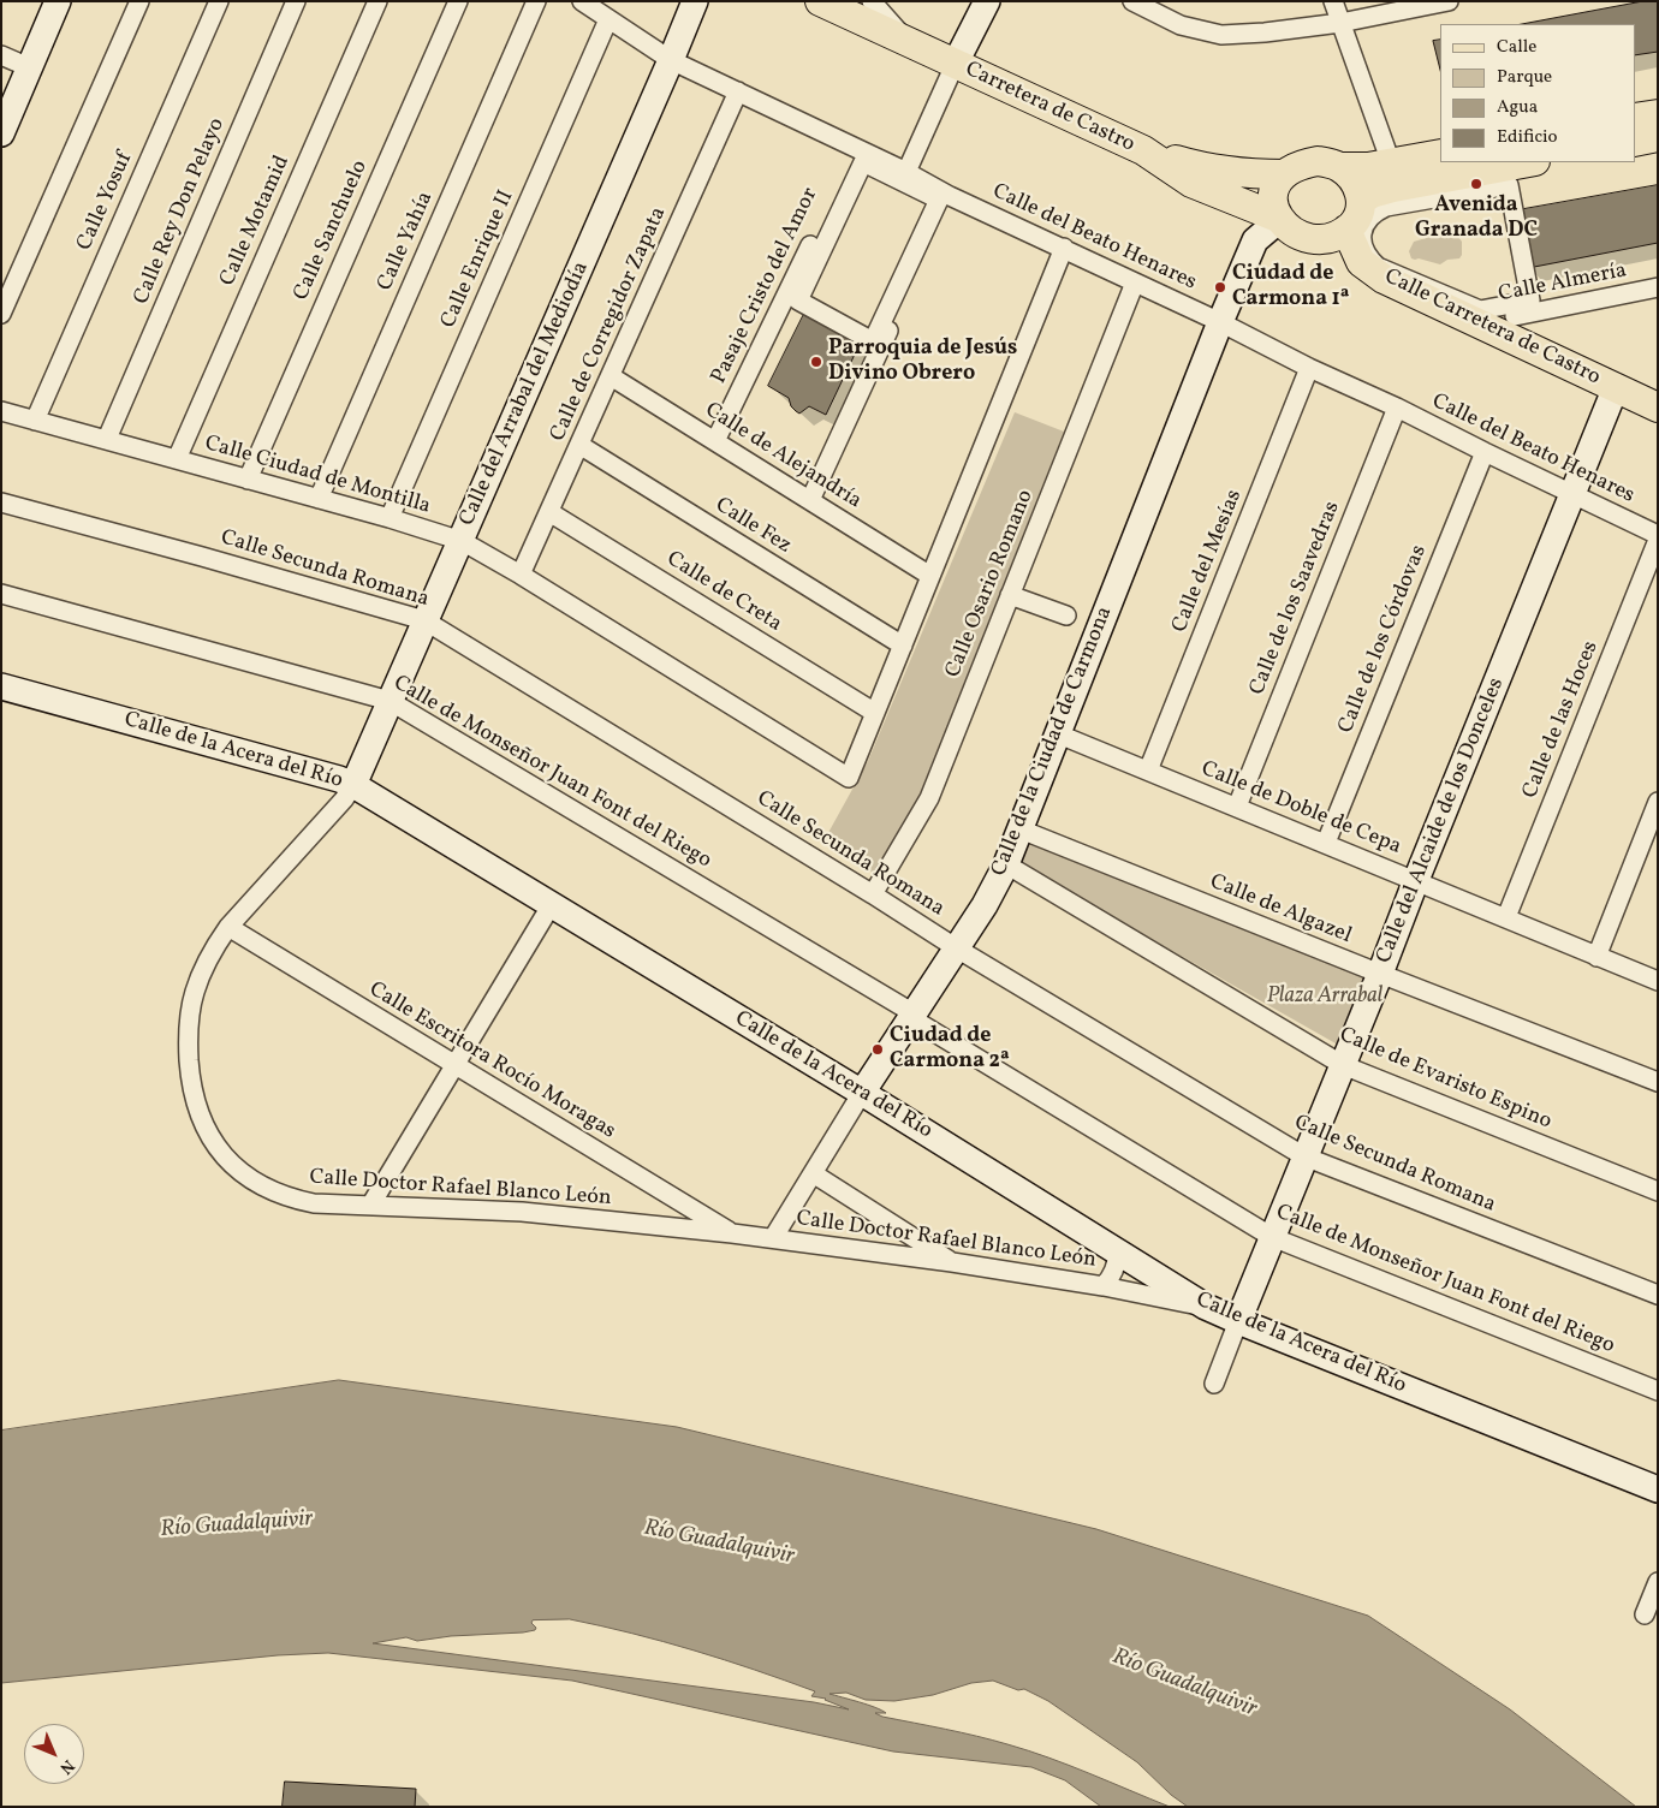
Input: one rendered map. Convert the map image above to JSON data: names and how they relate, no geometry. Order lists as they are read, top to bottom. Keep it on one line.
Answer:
{"streets":{"main road":["Carretera de Castro","Calle Carretera de Castro"],"street":["Calle Yosuf","Calle Rey Don Pelayo","Calle Motamid","Calle Sanchuelo","Calle del Beato Henares","Calle Yahía","Calle Enrique II","Calle Almería","Pasaje Cristo del Amor","Calle de Corregidor Zapata","Calle del Arrabal del Mediodía","Calle de Alejandría","Calle Ciudad de Montilla","Calle Fez","Calle del Mesías","Calle Secunda Romana","Calle Osario Romano","Calle de Creta","Calle de los Saavedras","Calle de los Córdovas","Calle de las Hoces","Calle de la Ciudad de Carmona","Calle de la Acera del Río","Calle de Monseñor Juan Font del Riego","Calle de Doble de Cepa","Calle del Alcaide de los Donceles","Calle de Algazel","Calle Escritora Rocío Moragas","Calle de Evaristo Espino","Calle Doctor Rafael Blanco León"]},"crossings":[["Carretera de Castro","Calle Carretera de Castro"],["Carretera de Castro","Calle de la Ciudad de Carmona"],["Calle Yosuf","Calle Ciudad de Montilla"],["Calle Rey Don Pelayo","Calle Ciudad de Montilla"],["Calle Motamid","Calle Ciudad de Montilla"],["Calle Sanchuelo","Calle Ciudad de Montilla"],["Calle del Beato Henares","Calle Enrique II"],["Calle del Beato Henares","Pasaje Cristo del Amor"],["Calle del Beato Henares","Calle de Corregidor Zapata"],["Calle del Beato Henares","Calle del Arrabal del Mediodía"],["Calle del Beato Henares","Calle del Mesías"],["Calle del Beato Henares","Calle Osario Romano"],["Calle del Beato Henares","Calle de los Saavedras"],["Calle del Beato Henares","Calle de los Córdovas"],["Calle del Beato Henares","Calle de las Hoces"],["Calle del Beato Henares","Calle de la Ciudad de Carmona"],["Calle del Beato Henares","Calle del Alcaide de los Donceles"],["Calle Yahía","Calle Ciudad de Montilla"],["Calle Enrique II","Calle Ciudad de Montilla"],["Calle Almería","Calle Carretera de Castro"],["Pasaje Cristo del Amor","Calle de Alejandría"],["Calle de Corregidor Zapata","Calle de Alejandría"],["Calle de Corregidor Zapata","Calle Ciudad de Montilla"],["Calle de Corregidor Zapata","Calle Fez"],["Calle de Corregidor Zapata","Calle de Creta"],["Calle Carretera de Castro","Calle de la Ciudad de Carmona"],["Calle Carretera de Castro","Calle del Alcaide de los Donceles"],["Calle del Arrabal del Mediodía","Calle Ciudad de Montilla"],["Calle del Arrabal del Mediodía","Calle Secunda Romana"],["Calle del Arrabal del Mediodía","Calle de la Acera del Río"],["Calle del Arrabal del Mediodía","Calle de Monseñor Juan Font del Riego"],["Calle del Arrabal del Mediodía","Calle Doctor Rafael Blanco León"],["Calle Ciudad de Montilla","Calle de Creta"],["Calle del Mesías","Calle de Doble de Cepa"],["Calle Secunda Romana","Calle Osario Romano"],["Calle Secunda Romana","Calle de la Ciudad de Carmona"],["Calle Secunda Romana","Calle del Alcaide de los Donceles"],["Calle de los Saavedras","Calle de Doble de Cepa"],["Calle de los Córdovas","Calle de Doble de Cepa"],["Calle de las Hoces","Calle de Doble de Cepa"],["Calle de la Ciudad de Carmona","Calle de la Acera del Río"],["Calle de la Ciudad de Carmona","Calle de Monseñor Juan Font del Riego"],["Calle de la Ciudad de Carmona","Calle de Doble de Cepa"],["Calle de la Ciudad de Carmona","Calle de Algazel"],["Calle de la Ciudad de Carmona","Calle de Evaristo Espino"],["Calle de la Ciudad de Carmona","Calle Doctor Rafael Blanco León"],["Calle de la Acera del Río","Calle del Alcaide de los Donceles"],["Calle de la Acera del Río","Calle Doctor Rafael Blanco León"],["Calle de Monseñor Juan Font del Riego","Calle del Alcaide de los Donceles"],["Calle de Doble de Cepa","Calle del Alcaide de los Donceles"],["Calle del Alcaide de los Donceles","Calle de Algazel"],["Calle del Alcaide de los Donceles","Calle de Evaristo Espino"],["Calle Escritora Rocío Moragas","Calle Doctor Rafael Blanco León"]],"water":["Río Guadalquivir"],"parks":["Plaza Arrabal"],"places":["Avenida Granada DC","Ciudad de Carmona 1ª","Parroquia de Jesús Divino Obrero","Ciudad de Carmona 2ª"],"legend":["Calle","Parque","Agua","Edificio"],"north":"bottom right"}
